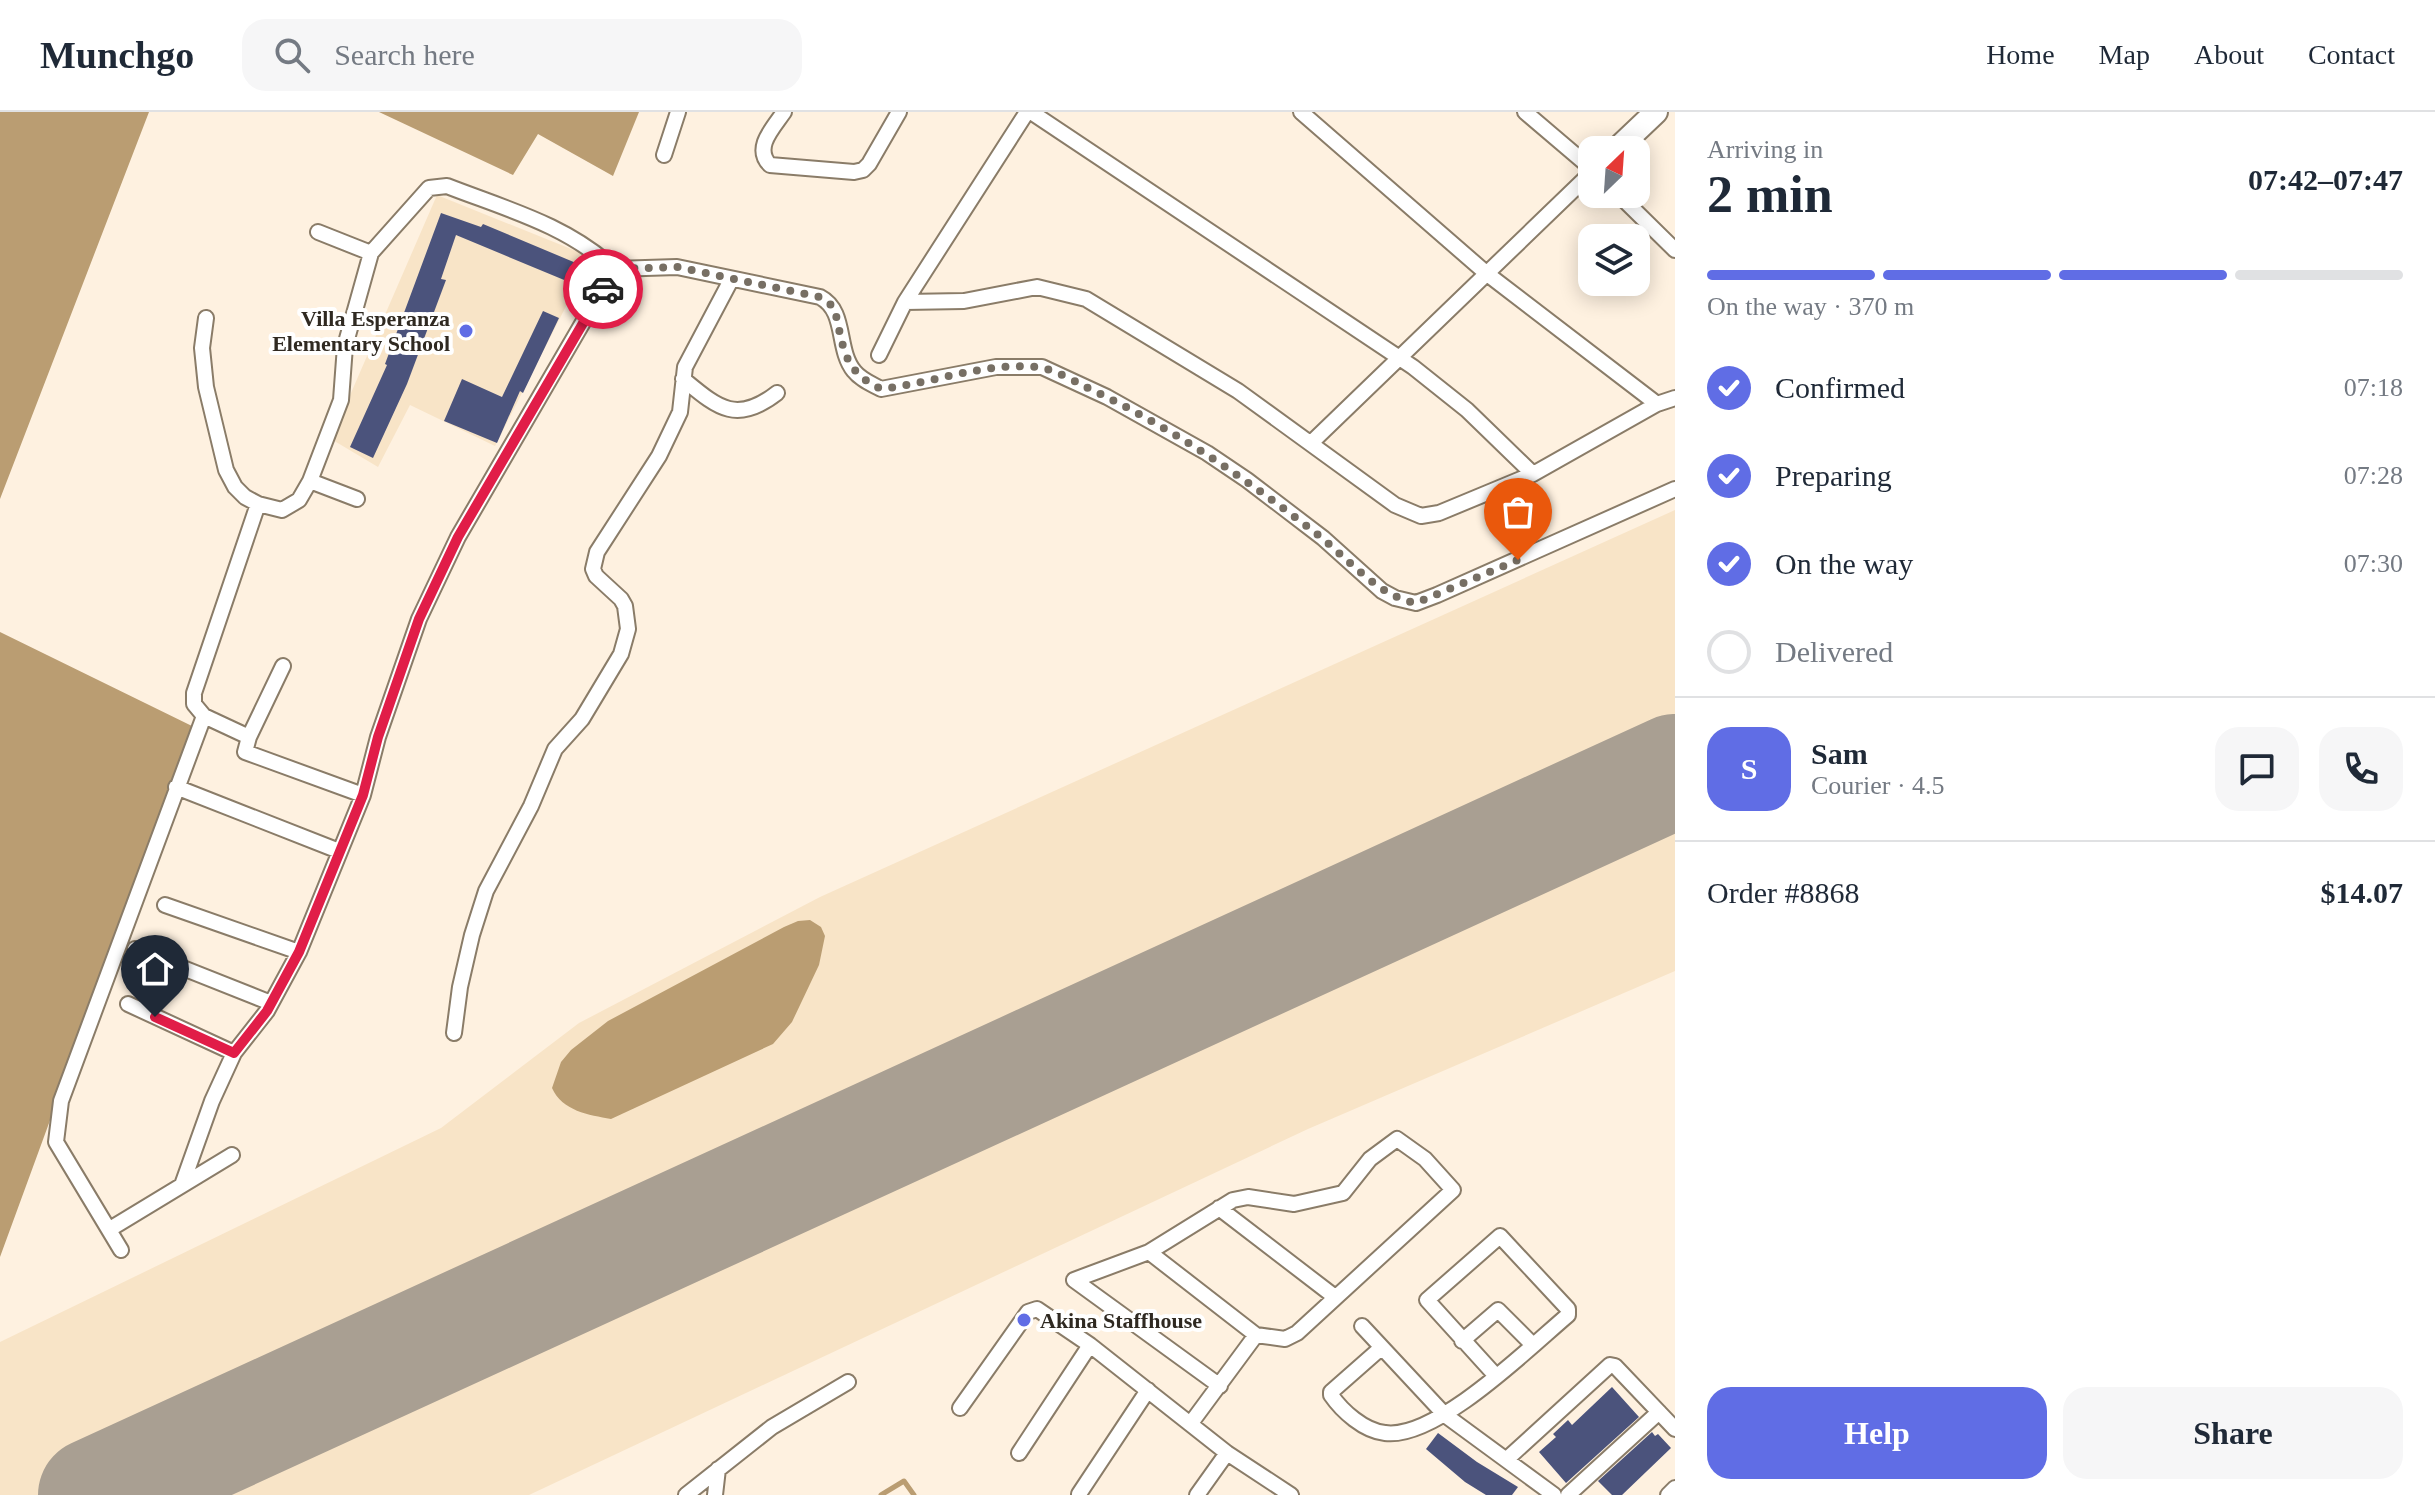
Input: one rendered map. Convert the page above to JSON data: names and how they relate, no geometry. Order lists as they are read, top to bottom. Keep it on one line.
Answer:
{"places":["Villa Esperanza Elementary School","Akina Staffhouse"],"north":"top right","page":{"header":"Munchgo","search":"Search here","nav":["Home","Map","About","Contact"],"heading":["2 min","Arriving in","07:42–07:47"],"panel":["Sam","Courier · 4.5","Order #8868","$14.07"],"bar":"On the way · 370 m","list":[["Confirmed","07:18"],["Preparing","07:28"],["On the way","07:30"],"Delivered"],"round":"S","buttons":["Help","Share"]}}
